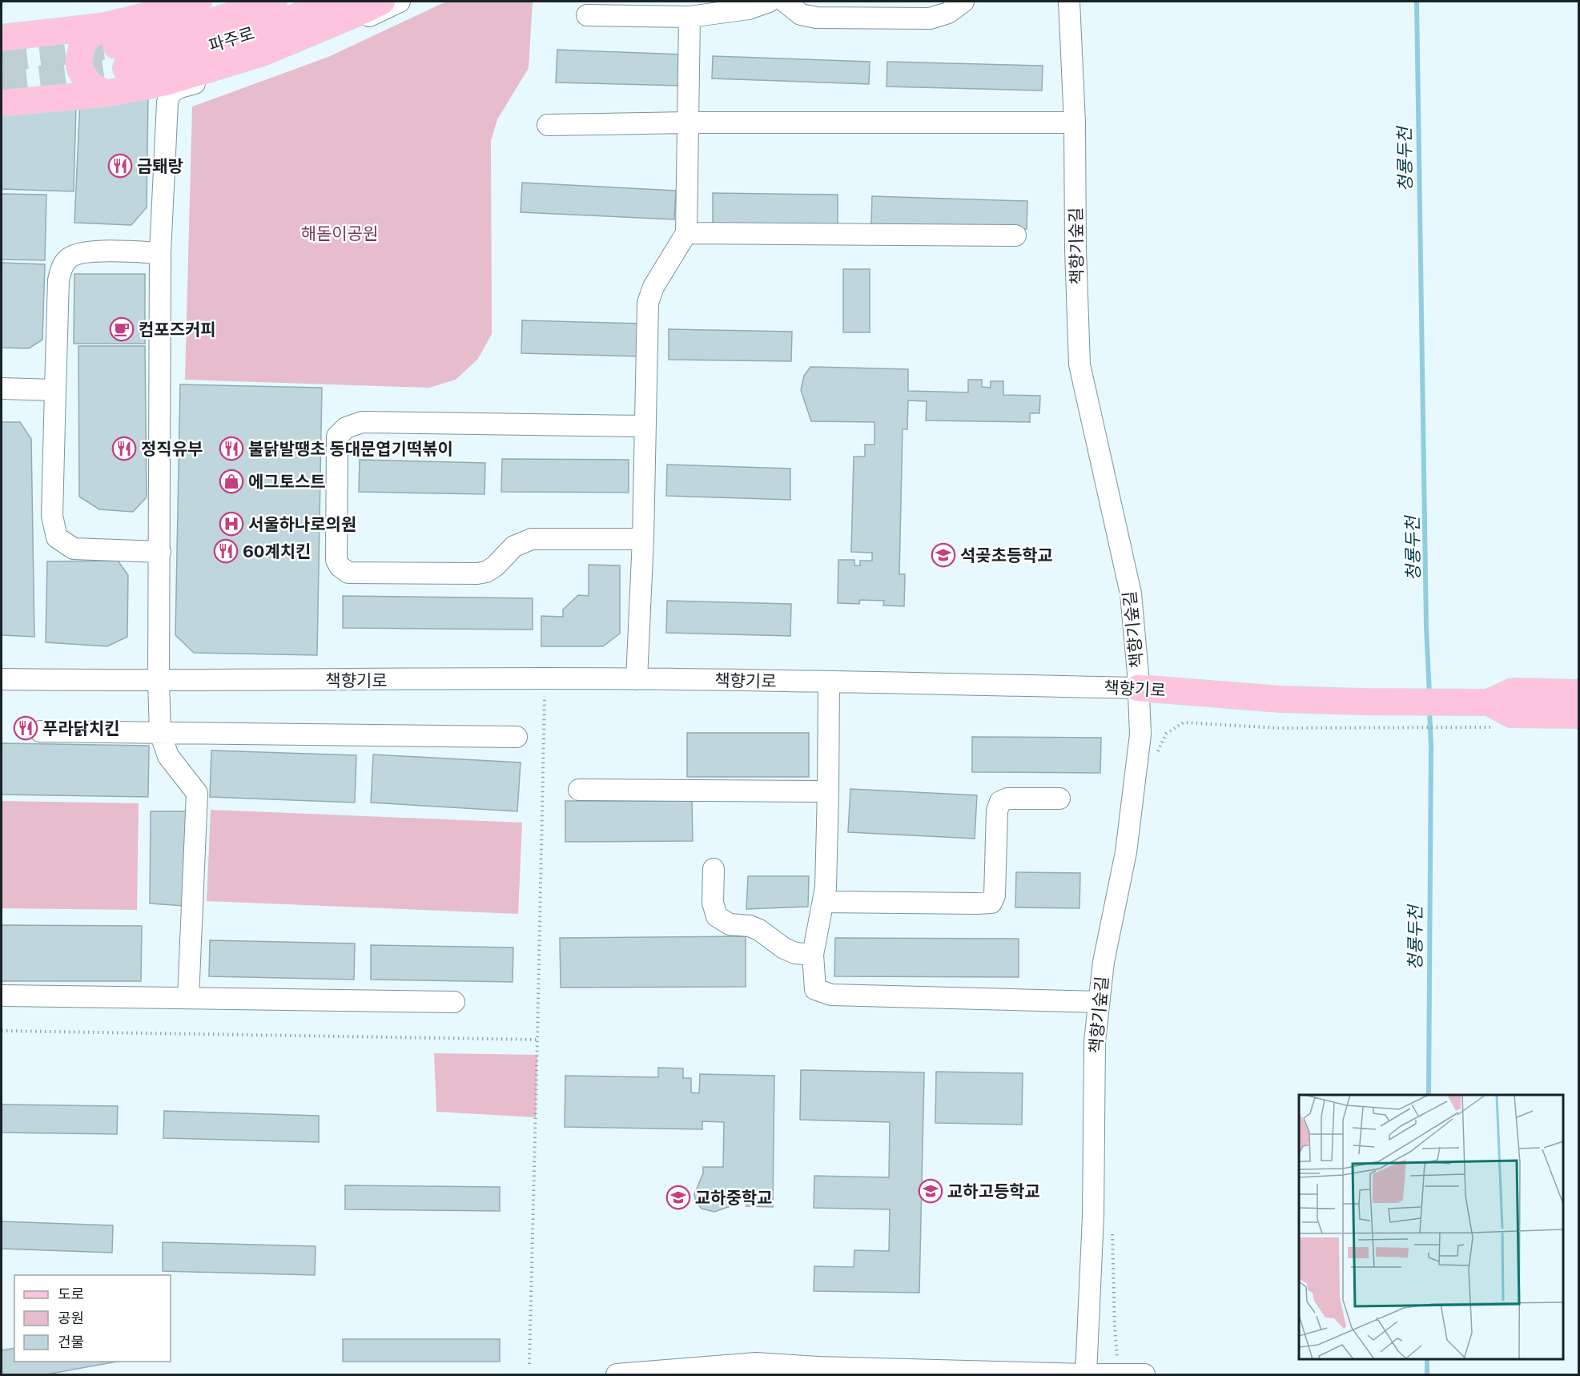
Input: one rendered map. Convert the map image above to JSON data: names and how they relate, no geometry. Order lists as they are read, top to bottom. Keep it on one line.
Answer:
{"streets":{"main road":["파주로","책향기로"],"street":["책향기숲길"]},"crossings":[["책향기숲길","책향기로"]],"water":["청룡두천"],"parks":["해돋이공원"],"places":{"restaurant":["금퇘랑","정직유부","불닭발땡초 동대문엽기떡볶이","60계치킨","푸라닭치킨"],"cafe":["컴포즈커피"],"shop":["에그토스트"],"hospital":["서울하나로의원"],"school or university":["석곶초등학교","교하고등학교","교하중학교"]},"legend":["도로","공원","건물"]}
